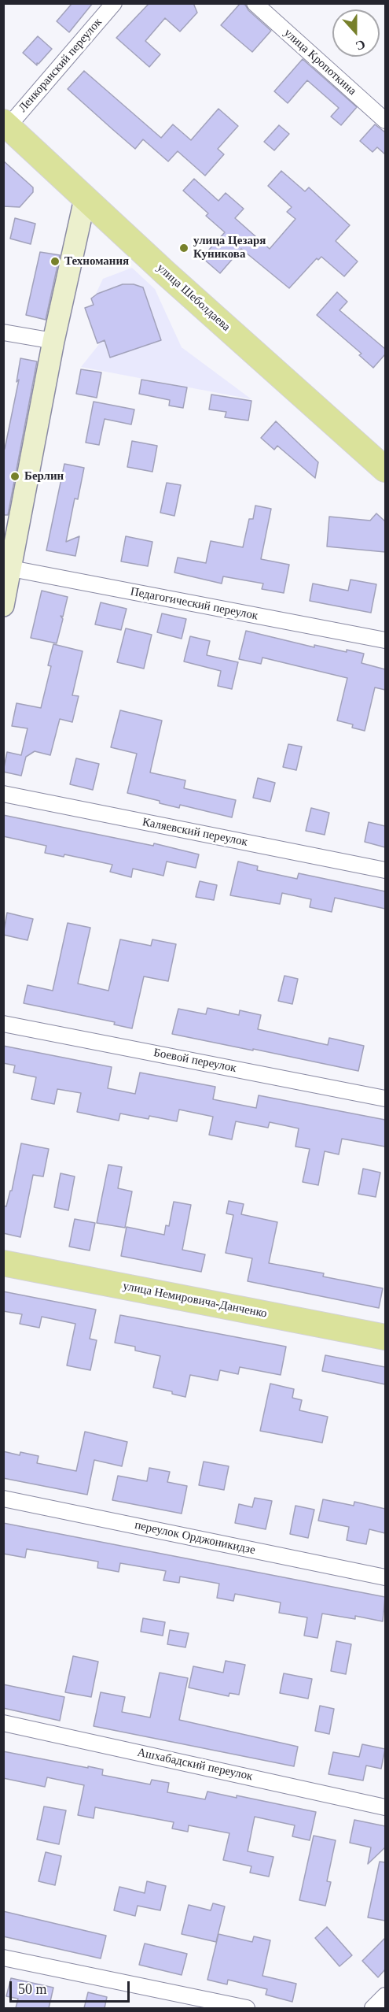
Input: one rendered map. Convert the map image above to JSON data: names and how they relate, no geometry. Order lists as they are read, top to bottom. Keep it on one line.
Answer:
{"streets":{"main road":["улица Шеболдаева","улица Немировича-Данченко"],"street":["улица Кропоткина","Ленкоранский переулок","Педагогический переулок","Каляевский переулок","Боевой переулок","переулок Орджоникидзе","Ашхабадский переулок"]},"crossings":[["Ленкоранский переулок","улица Шеболдаева"]],"places":["улица Цезаря Куникова","Техномания","Берлин"],"scale_bar":"50 m","north":"bottom"}
